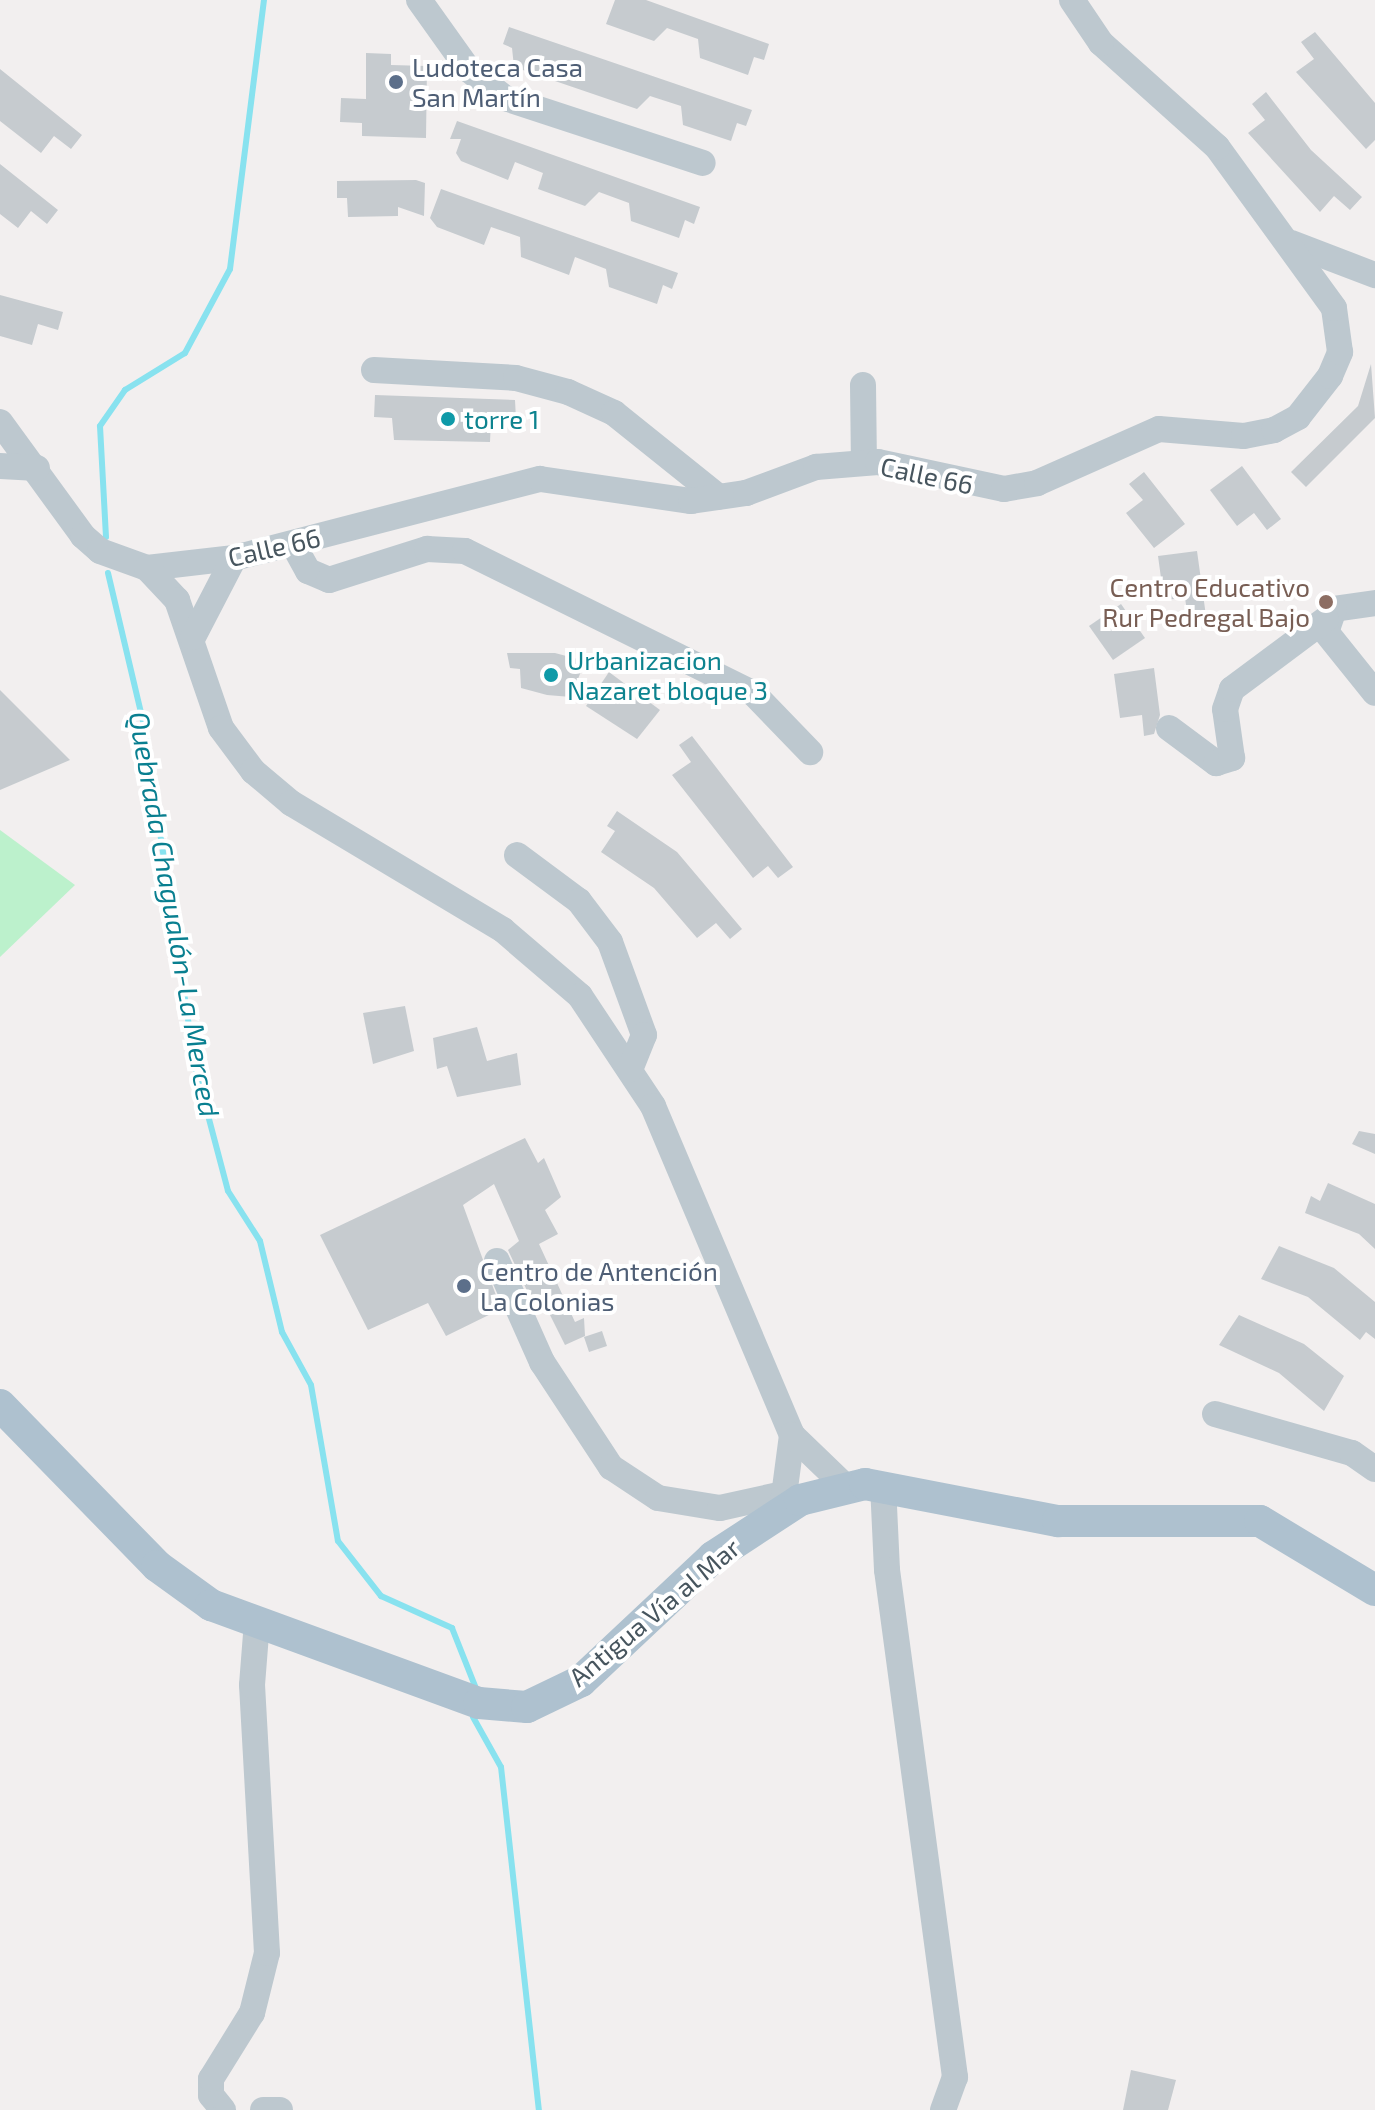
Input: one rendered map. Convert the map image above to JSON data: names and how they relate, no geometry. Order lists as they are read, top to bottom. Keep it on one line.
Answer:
{"streets":{"main road":["Antigua Vía al Mar"],"street":["Calle 66"]},"water":["Quebrada Chagualón-La Merced"],"places":["Ludoteca Casa San Martín","torre 1","Centro Educativo Rur Pedregal Bajo","Urbanizacion Nazaret bloque 3","Centro de Antención La Colonias"]}
